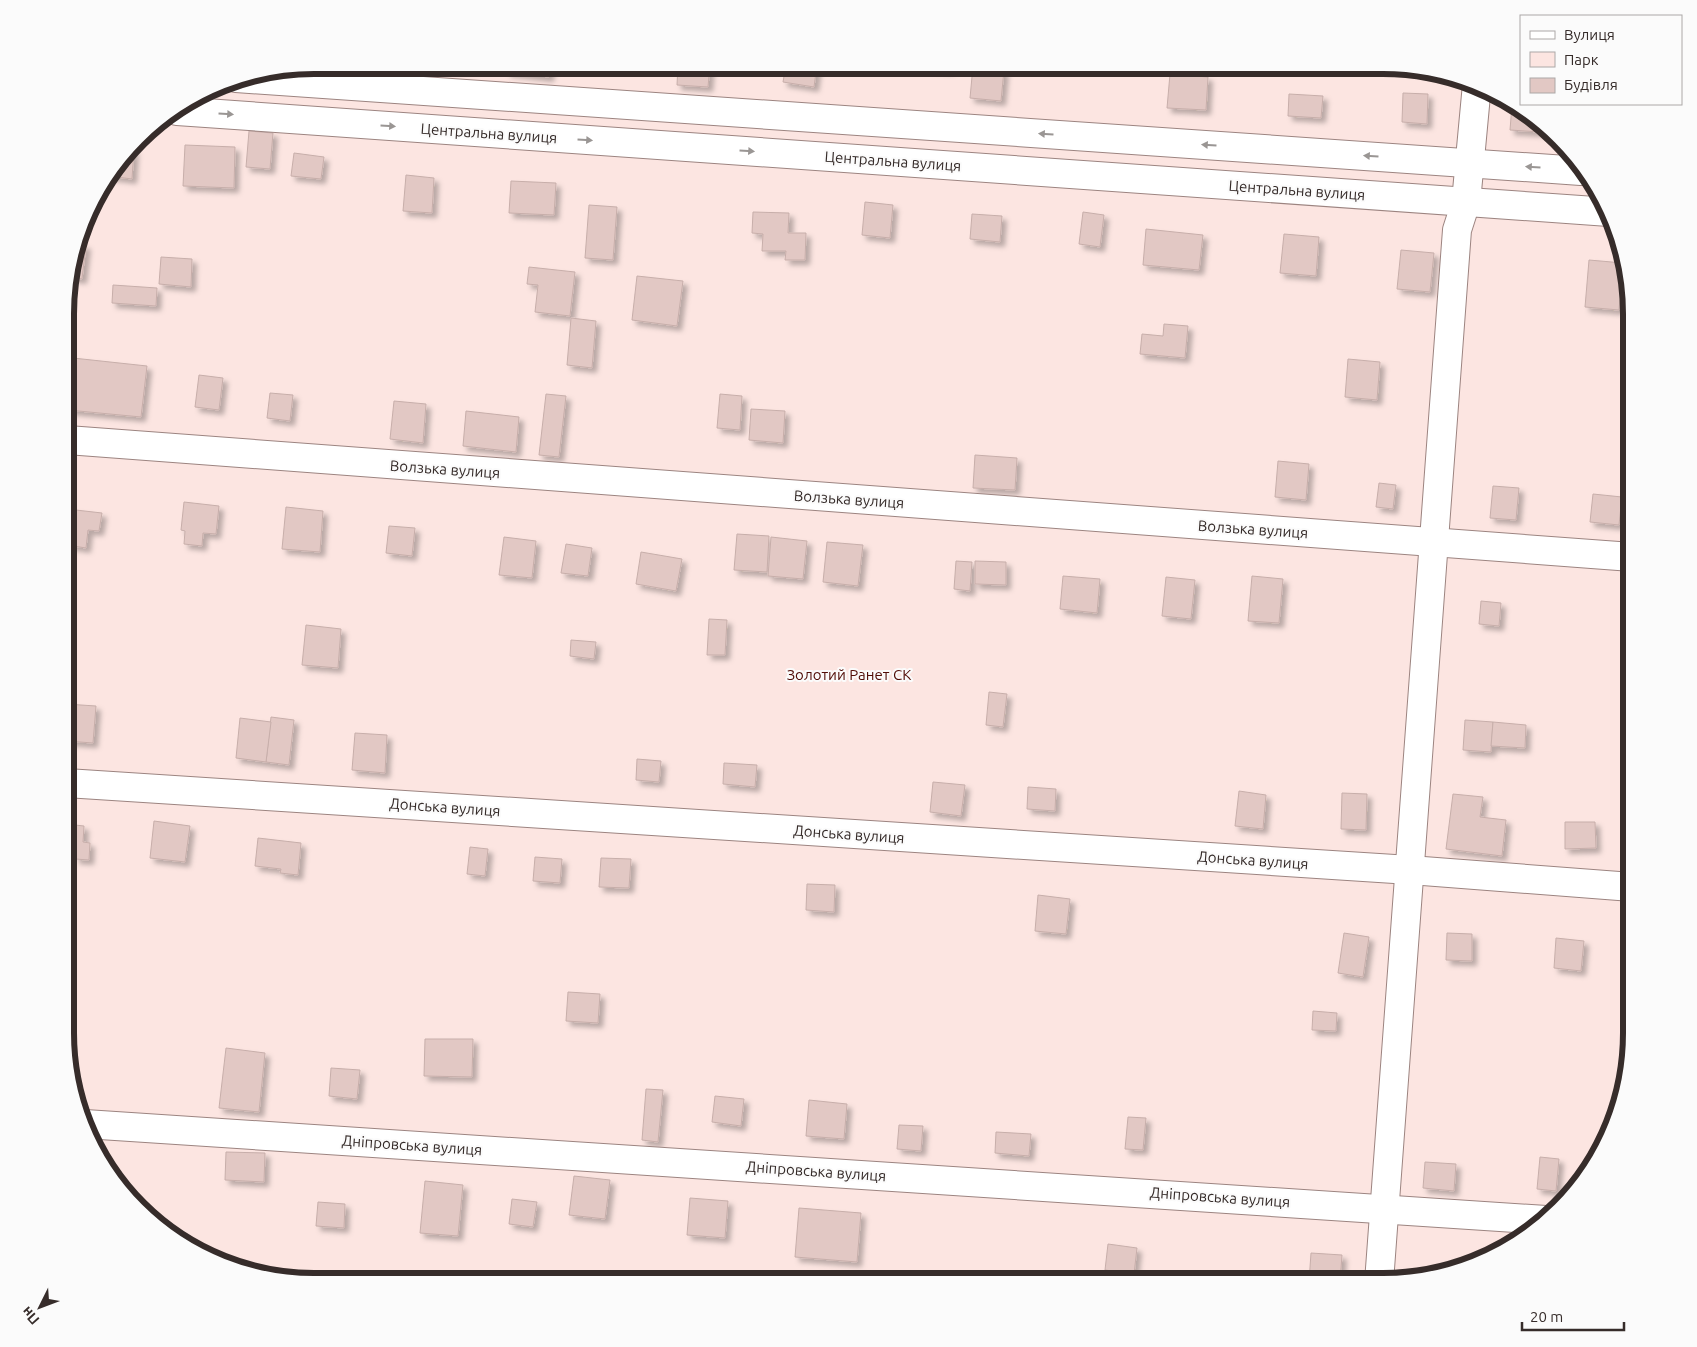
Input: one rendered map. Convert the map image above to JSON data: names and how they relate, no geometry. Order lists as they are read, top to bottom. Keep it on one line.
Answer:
{"streets":{"street":["Центральна вулиця","Волзька вулиця","Донська вулиця","Дніпровська вулиця"]},"parks":["Золотий Ранет СК"],"legend":["Вулиця","Парк","Будівля"],"scale_bar":"20 m","north":"bottom left"}
